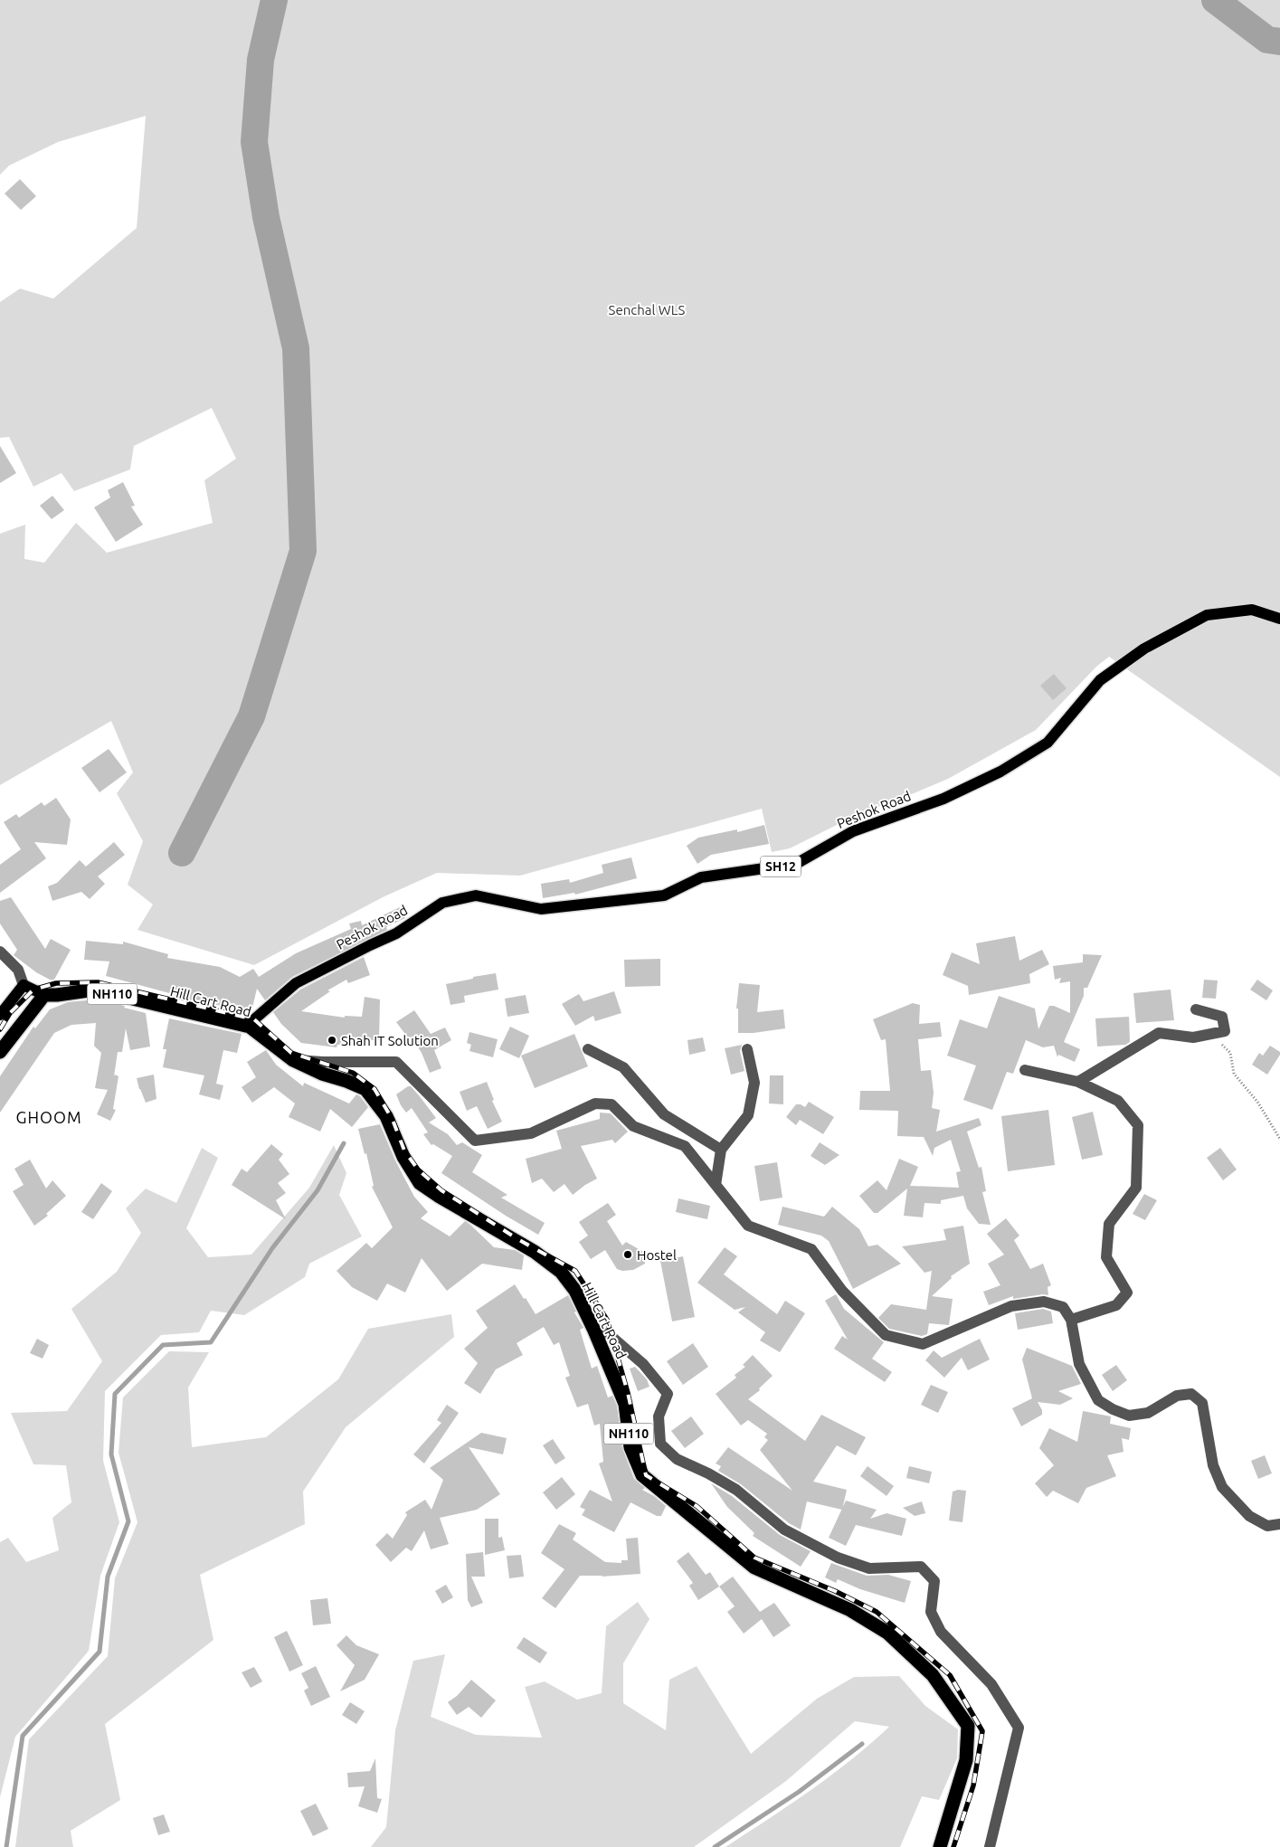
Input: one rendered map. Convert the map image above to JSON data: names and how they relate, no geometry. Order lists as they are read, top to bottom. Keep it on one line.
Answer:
{"streets":{"highway":["NH110","Hill Cart Road"],"main road":["Peshok Road","SH12"]},"crossings":[["Peshok Road","Hill Cart Road"]],"districts":["GHOOM"],"parks":["Senchal WLS"],"places":["Shah IT Solution","Hostel"]}
